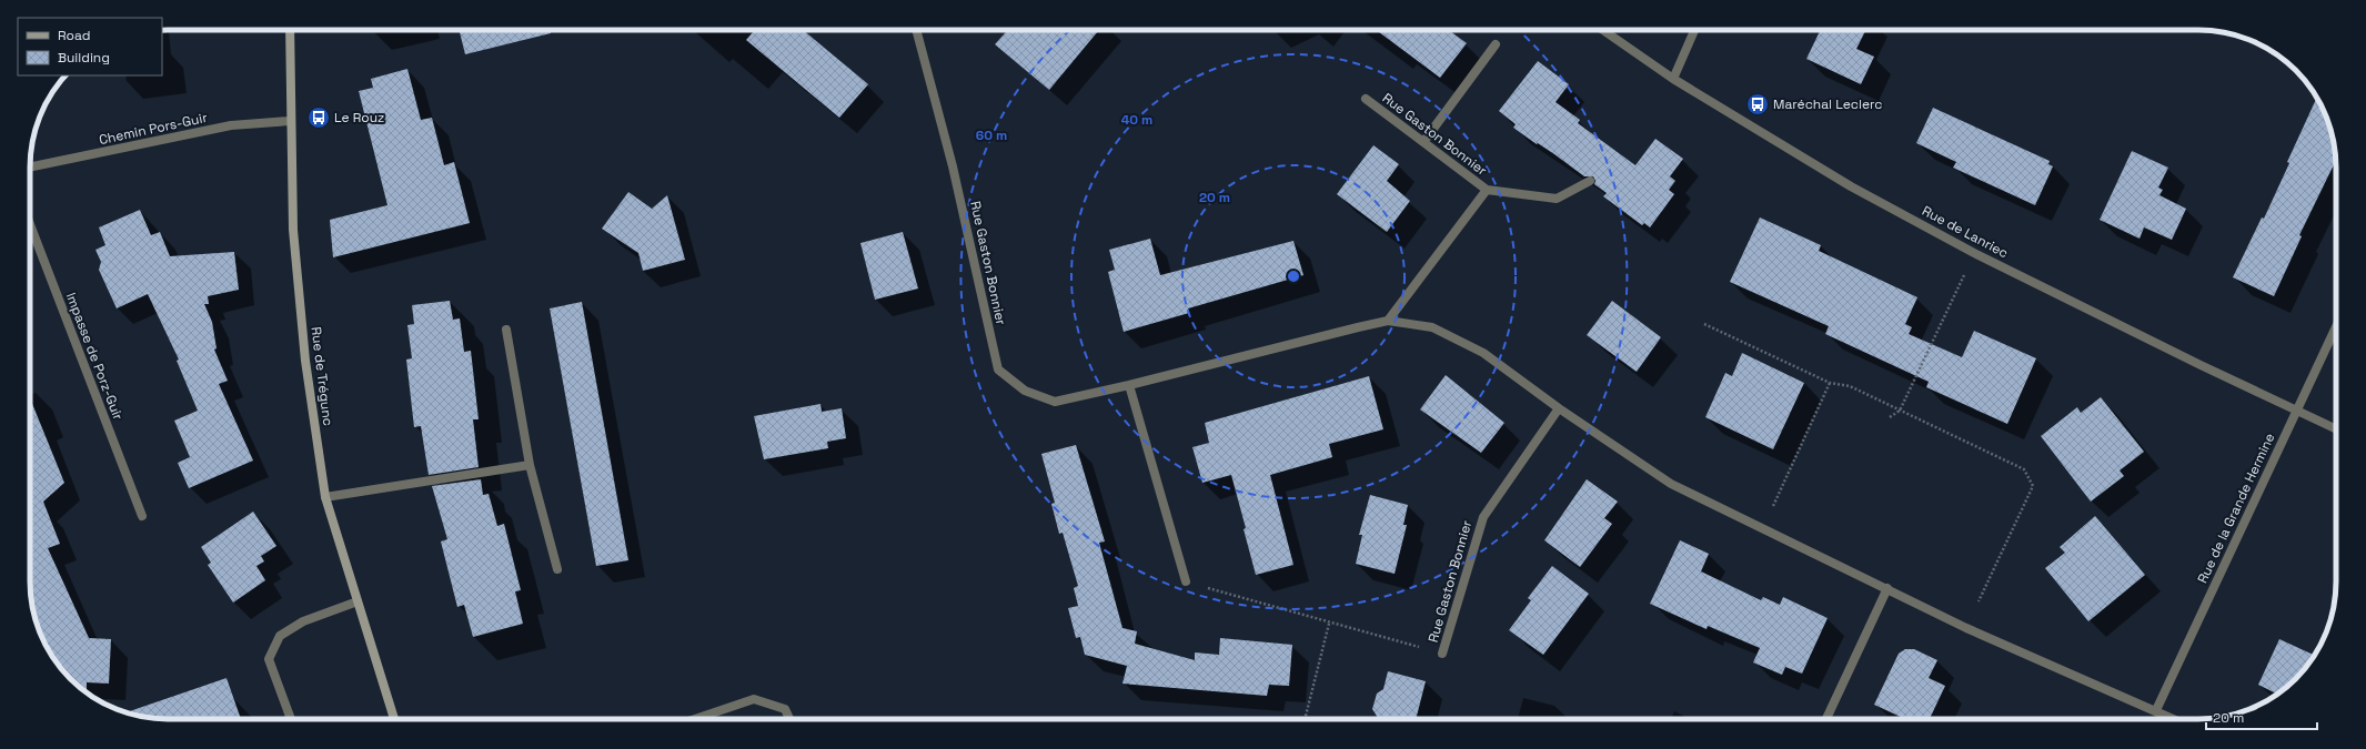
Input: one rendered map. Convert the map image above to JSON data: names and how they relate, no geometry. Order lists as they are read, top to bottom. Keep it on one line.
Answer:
{"streets":{"main road":["Rue de Trégunc"],"street":["Chemin Pors-Guir","Rue Gaston Bonnier","Rue de Lanriec","Impasse de Porz-Guir","Rue de la Grande Hermine"]},"crossings":[["Chemin Pors-Guir","Rue de Trégunc"],["Rue Gaston Bonnier","Rue de la Grande Hermine"],["Rue de Lanriec","Rue de la Grande Hermine"]],"places":{"bus stop":["Maréchal Leclerc","Le Rouz"]},"legend":["Road","Building"],"scale_bar":"20 m","rings":["40 m","60 m","20 m"]}
